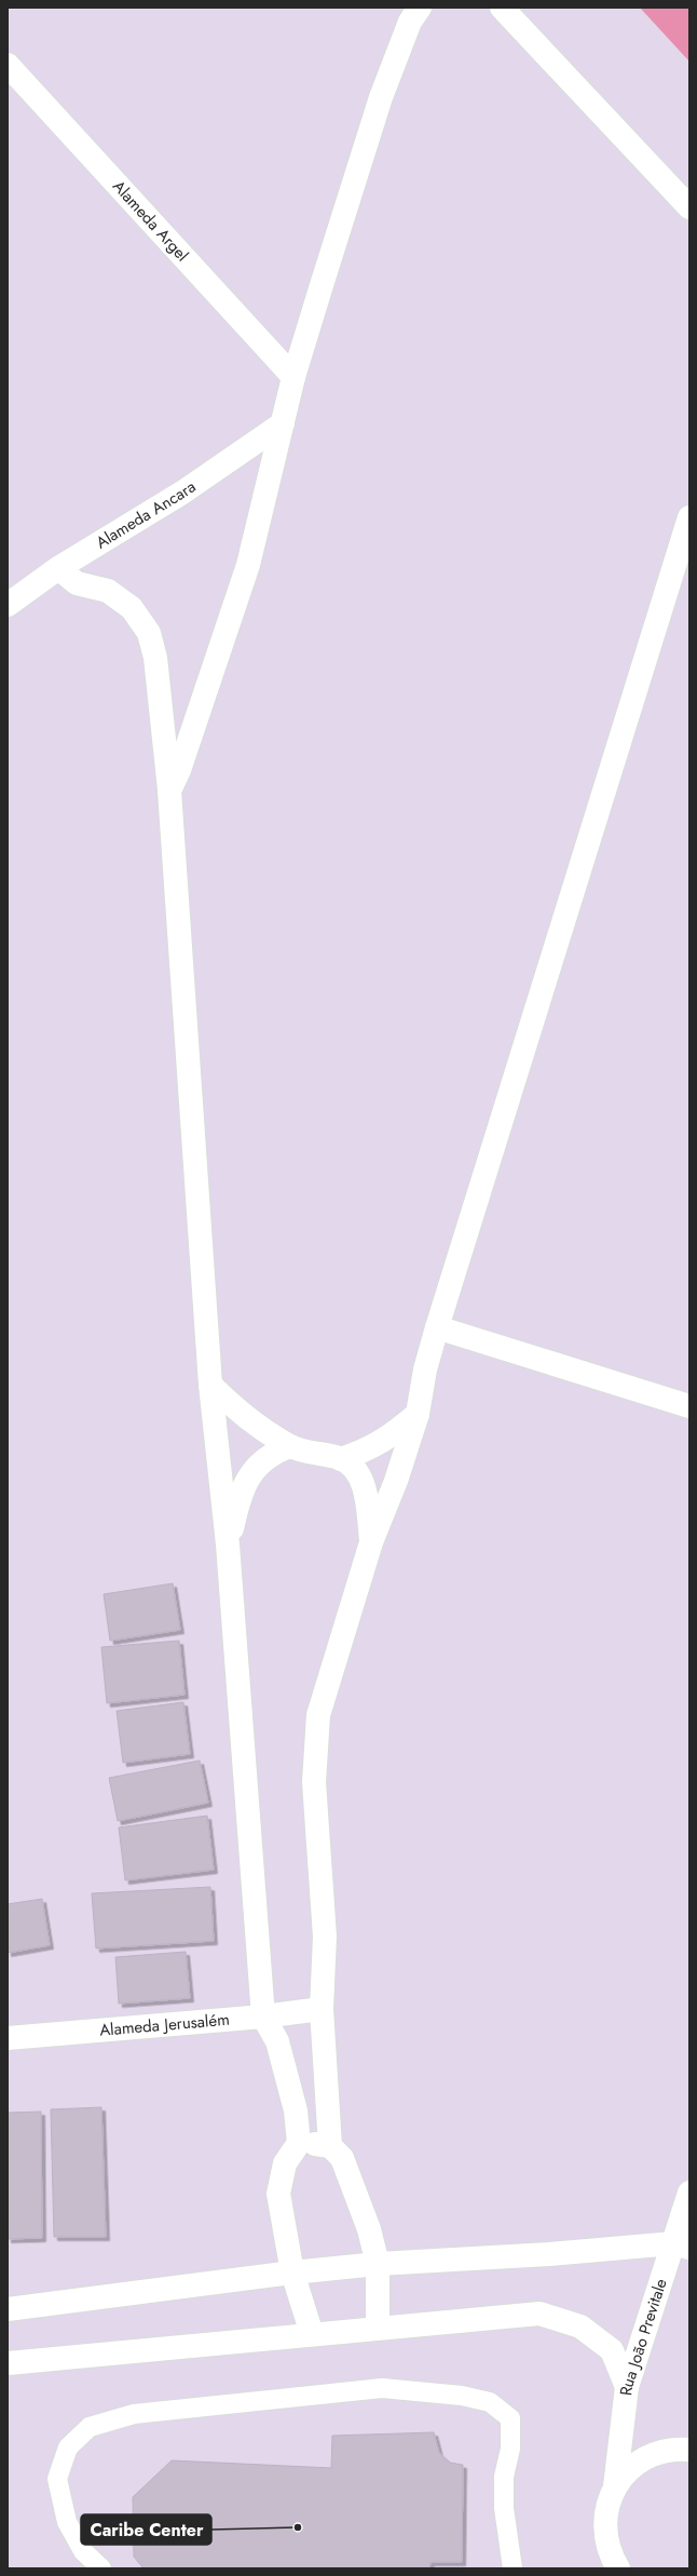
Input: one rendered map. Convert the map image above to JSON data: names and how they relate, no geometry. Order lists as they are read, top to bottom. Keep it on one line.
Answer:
{"streets":{"street":["Alameda Argel","Alameda Ancara","Alameda Jerusalém","Rua João Previtale"]},"places":["Caribe Center"]}
